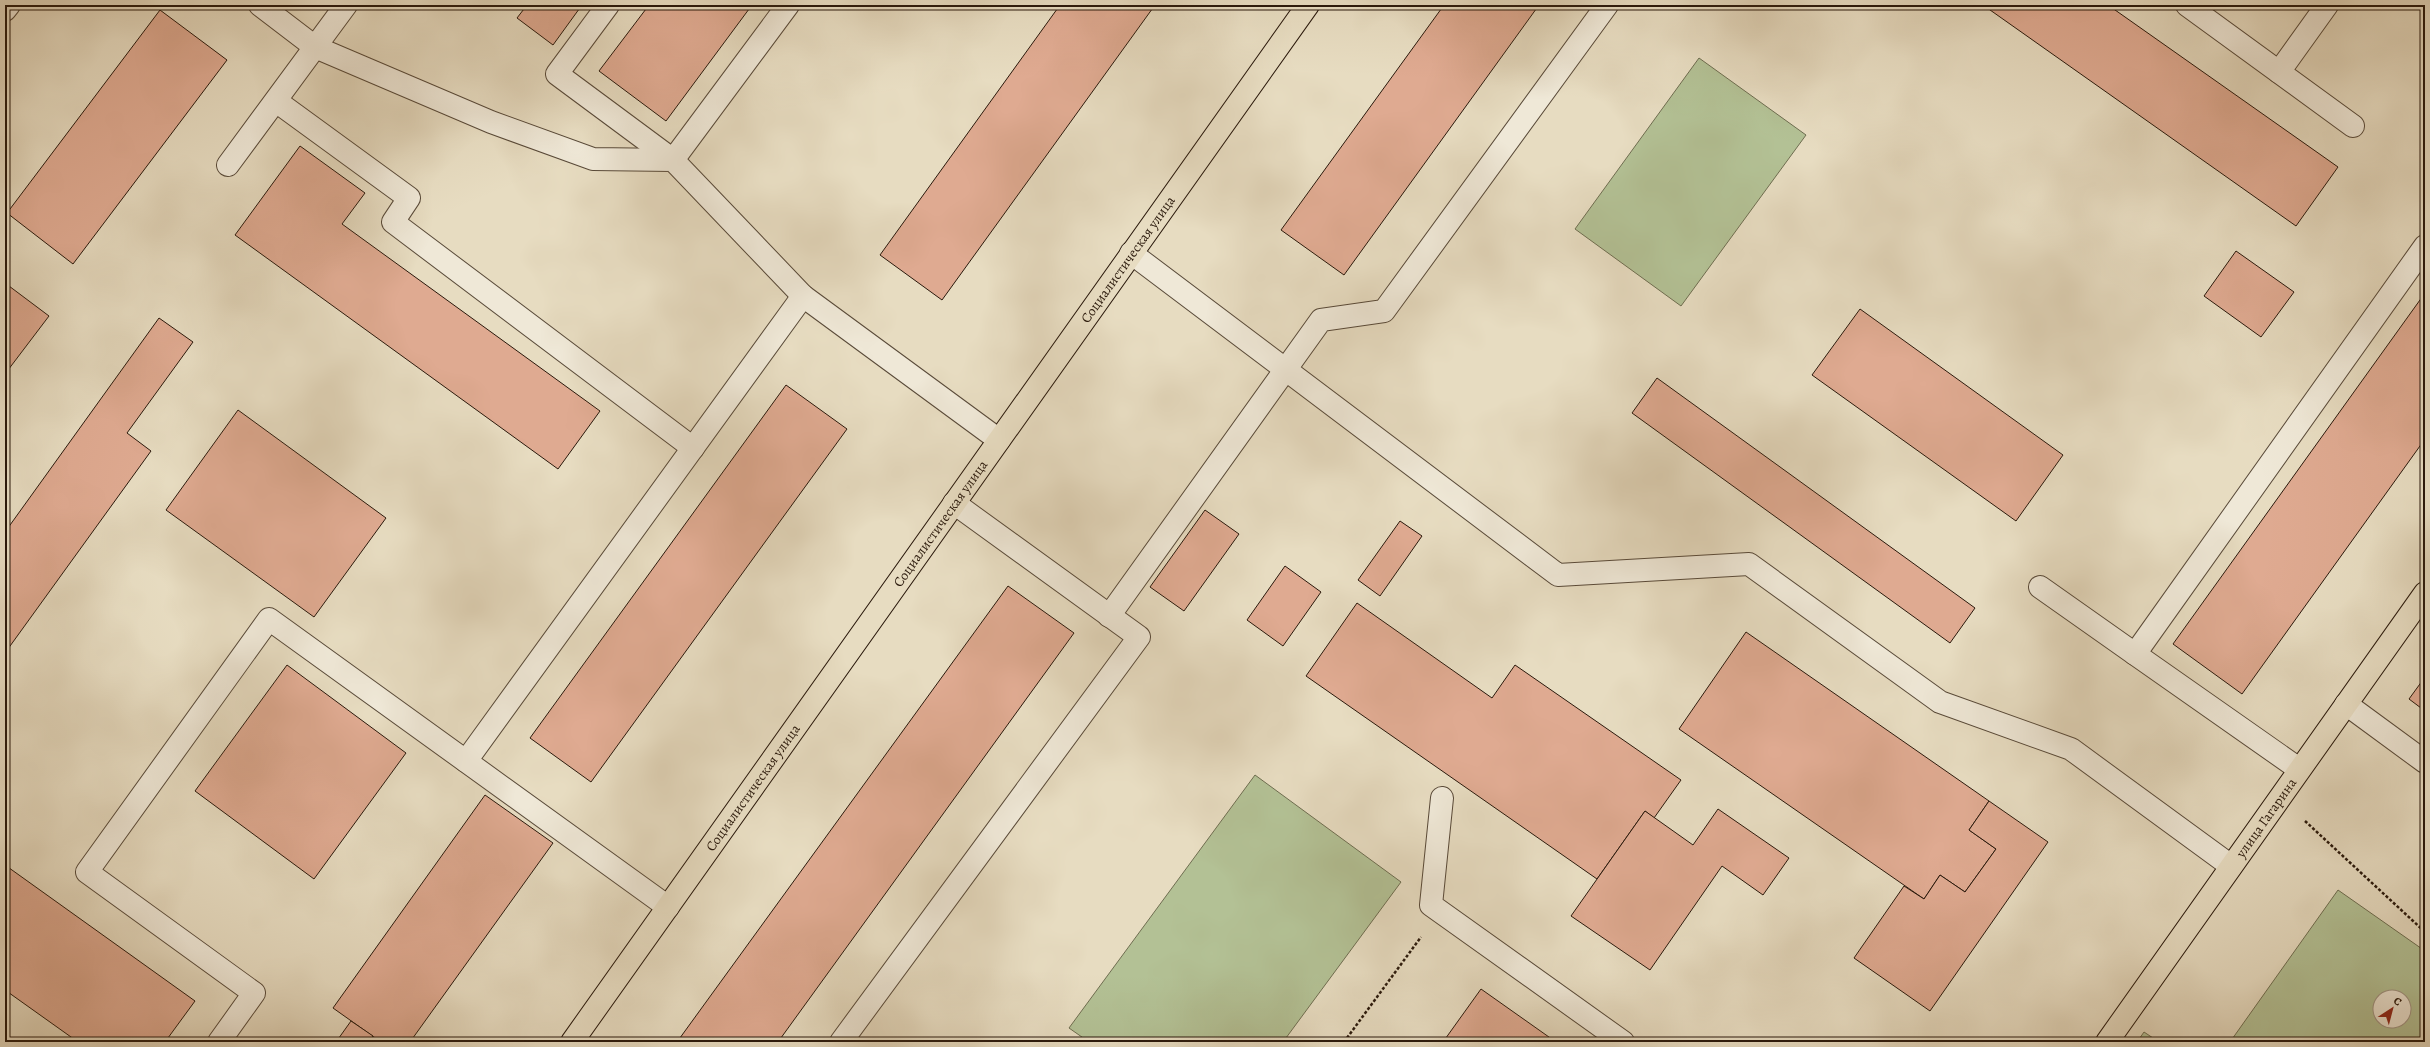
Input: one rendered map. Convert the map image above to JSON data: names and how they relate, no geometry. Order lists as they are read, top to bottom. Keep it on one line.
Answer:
{"streets":{"main road":["Социалистическая улица","улица Гагарина"]},"north":"top right"}
